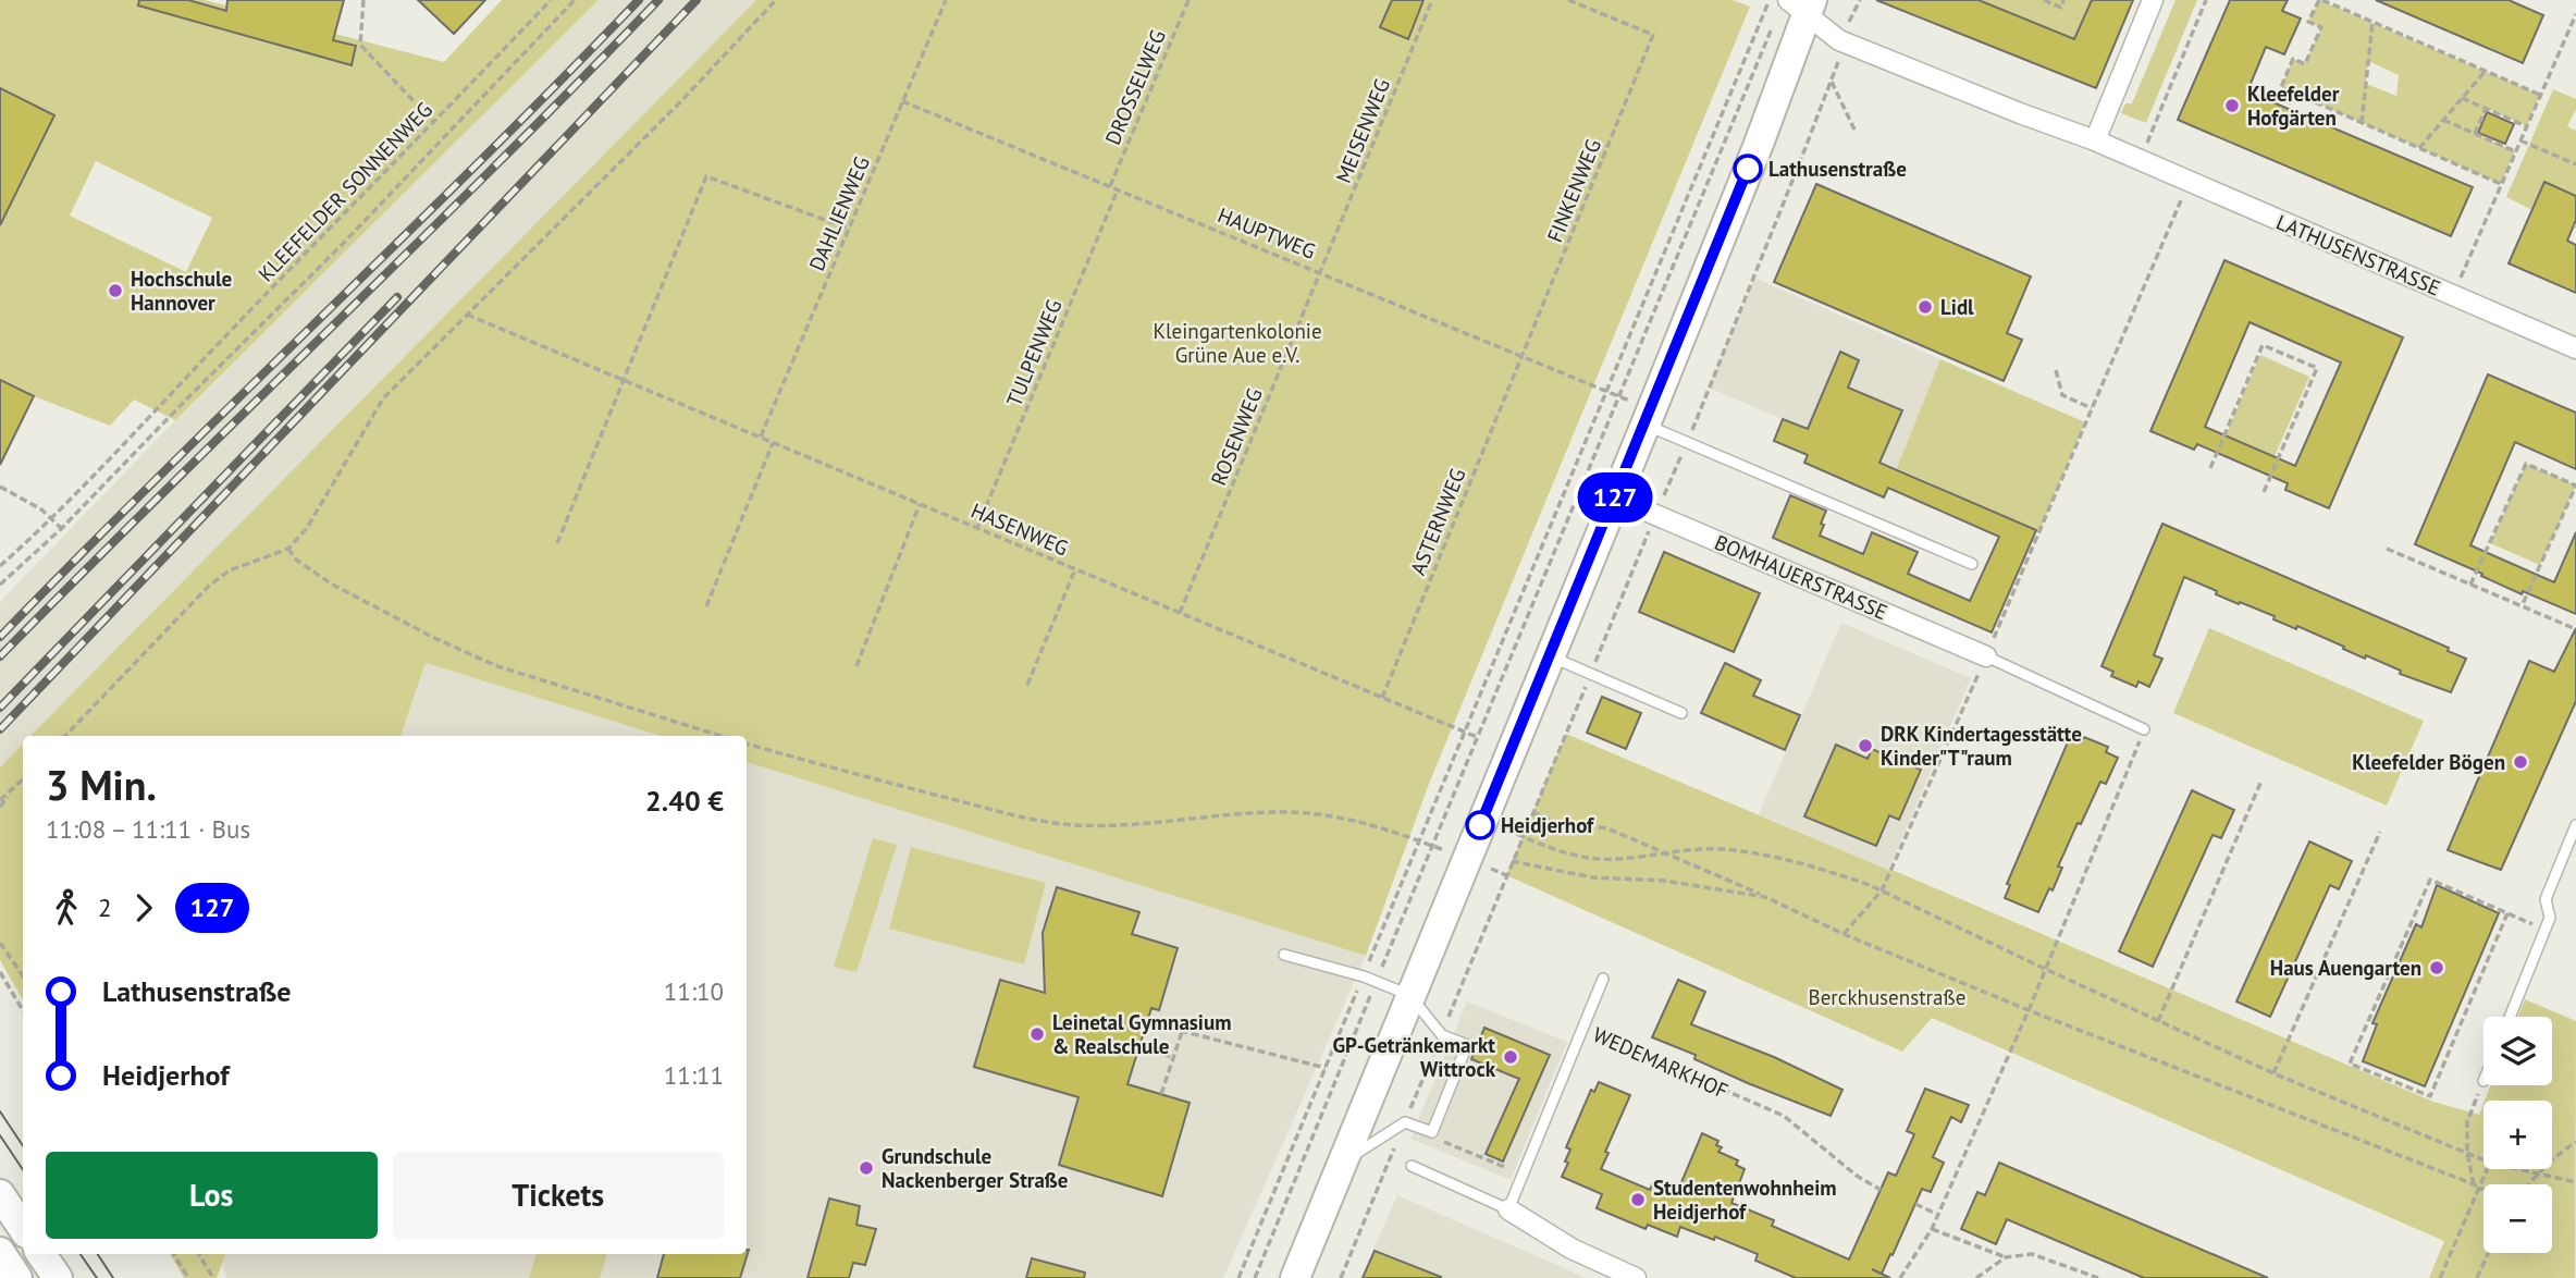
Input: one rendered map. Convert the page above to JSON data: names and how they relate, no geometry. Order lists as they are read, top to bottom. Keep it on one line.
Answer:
{"streets":{"street":["LATHUSENSTRASSE","BOMHAUERSTRASSE"],"lane":["WEDEMARKHOF"],"path":["DROSSELWEG","MEISENWEG","FINKENWEG","KLEEFELDER SONNENWEG","DAHLIENWEG","HAUPTWEG","TULPENWEG","ROSENWEG","ASTERNWEG","HASENWEG"]},"crossings":[["DROSSELWEG","HAUPTWEG"],["MEISENWEG","HAUPTWEG"],["MEISENWEG","ROSENWEG"],["FINKENWEG","HAUPTWEG"],["FINKENWEG","ASTERNWEG"],["DAHLIENWEG","HAUPTWEG"],["DAHLIENWEG","HASENWEG"],["HAUPTWEG","TULPENWEG"],["HAUPTWEG","ROSENWEG"],["HAUPTWEG","ASTERNWEG"],["TULPENWEG","HASENWEG"],["ROSENWEG","HASENWEG"],["ASTERNWEG","HASENWEG"]],"parks":["Kleingartenkolonie Grüne Aue e.V.","Berckhusenstraße"],"places":["Kleefelder Hofgärten","Lathusenstraße","Hochschule Hannover","Lidl","DRK Kindertagesstätte Kinder\"T\"raum","Kleefelder Bögen","Heidjerhof","Haus Auengarten","Leinetal Gymnasium & Realschule","GP-Getränkemarkt Wittrock","Grundschule Nackenberger Straße","Studentenwohnheim Heidjerhof"],"lines":["bus line 127"],"page":{"on_map":"127","heading":["3 Min.","11:08 – 11:11 · Bus","2.40 €"],"legs":["2","127"],"list":[{"name":"Lathusenstraße","value":"11:10"},{"name":"Heidjerhof","value":"11:11"}],"map_buttons":["+","−"],"buttons":["Los","Tickets"]}}
